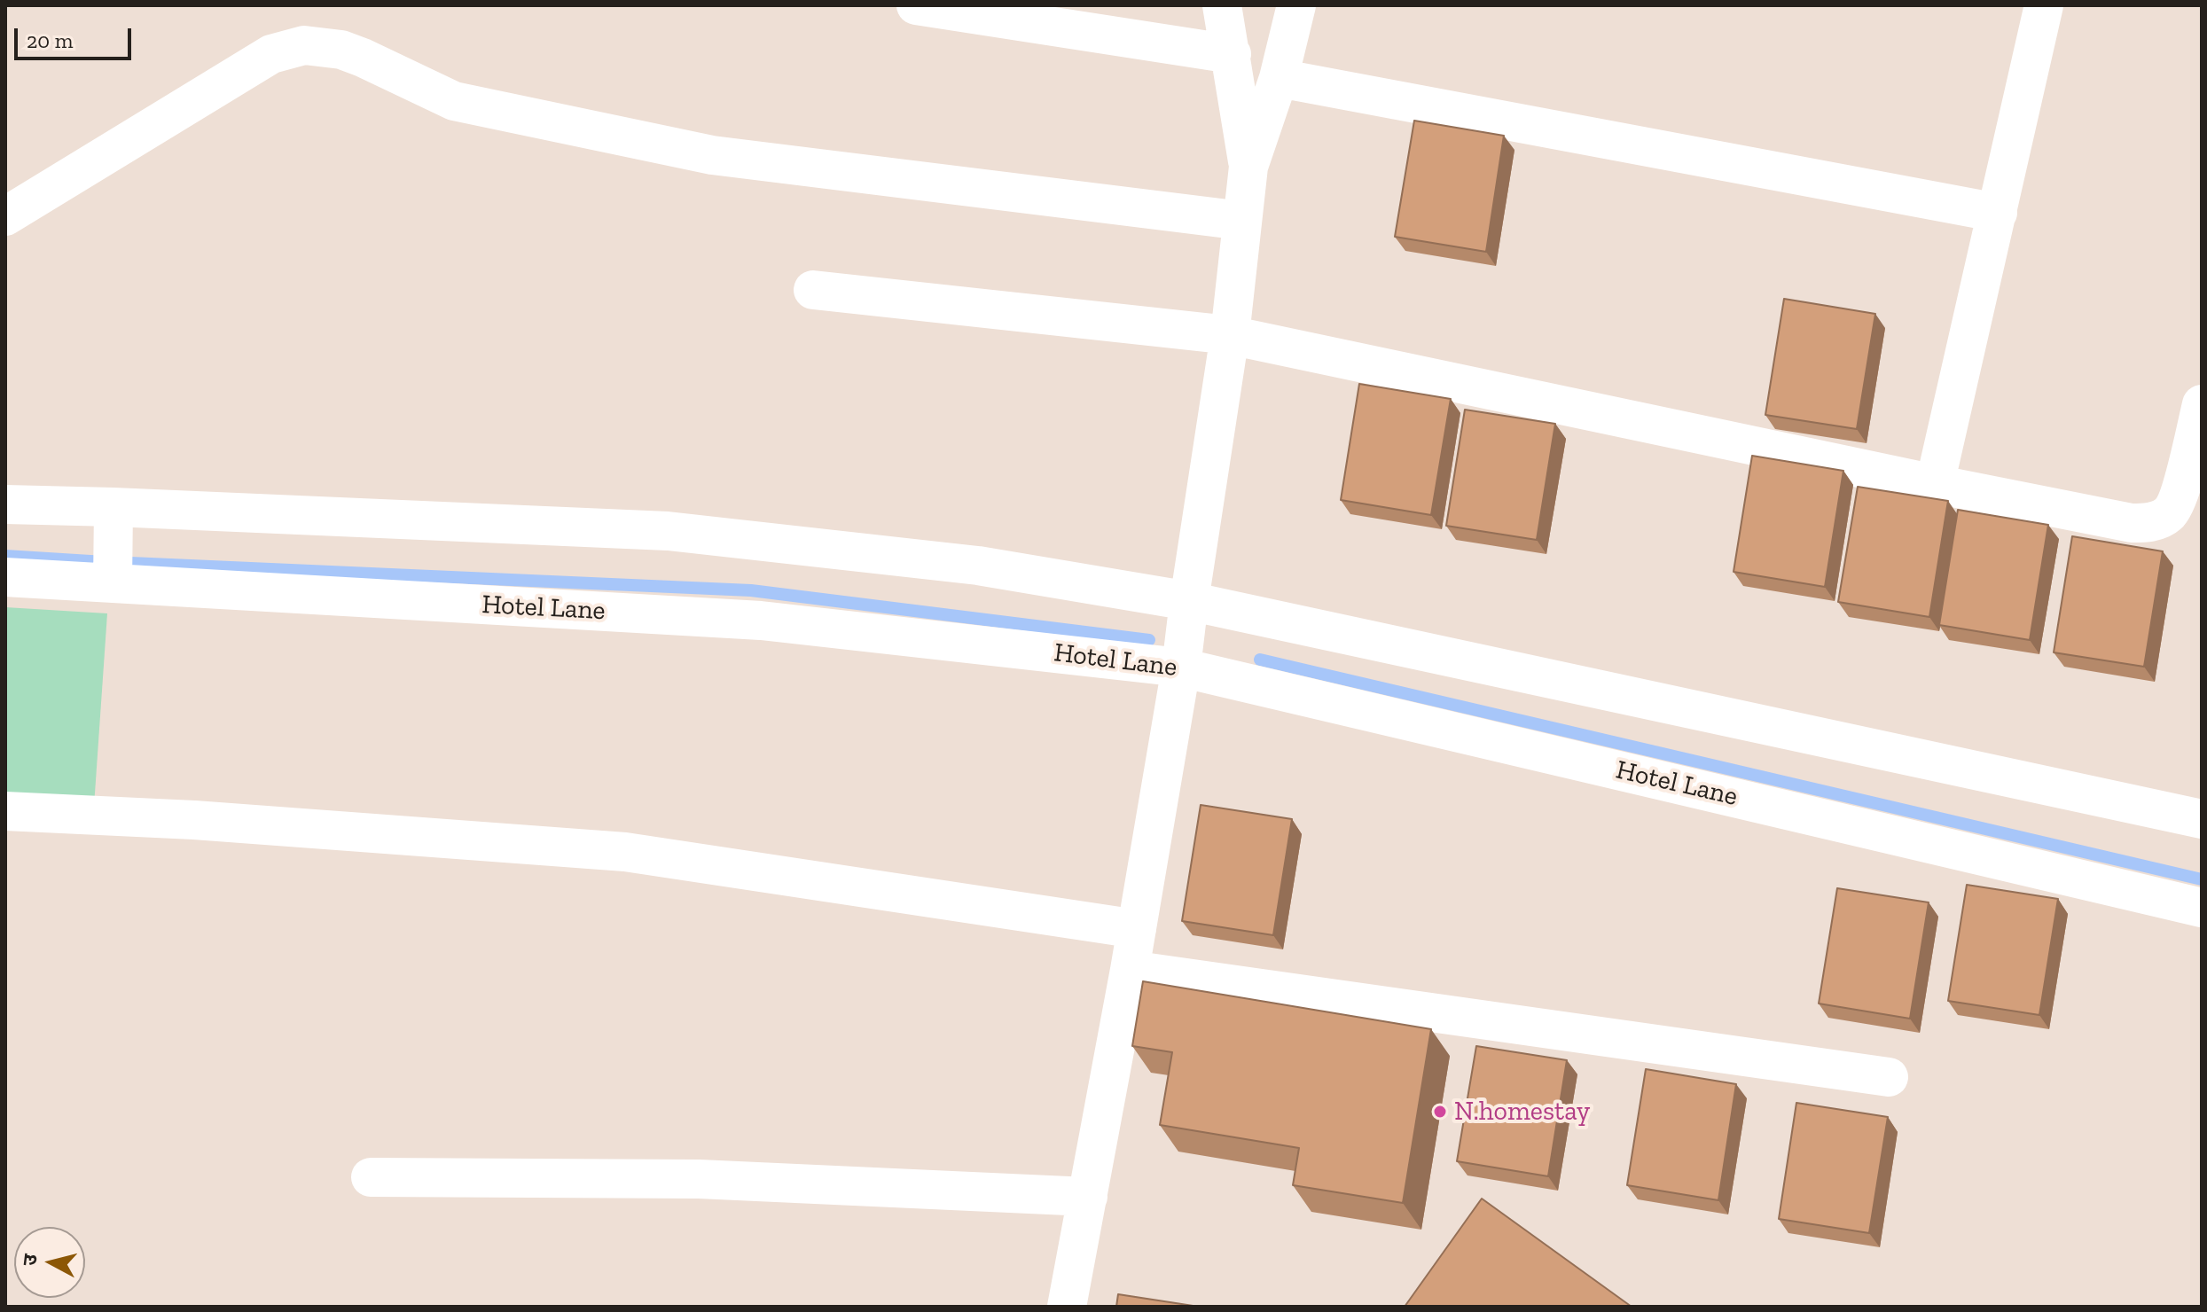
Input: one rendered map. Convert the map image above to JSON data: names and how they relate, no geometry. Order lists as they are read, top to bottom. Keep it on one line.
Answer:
{"streets":{"street":["Hotel Lane"]},"places":["N.homestay"],"scale_bar":"20 m","north":"left"}
